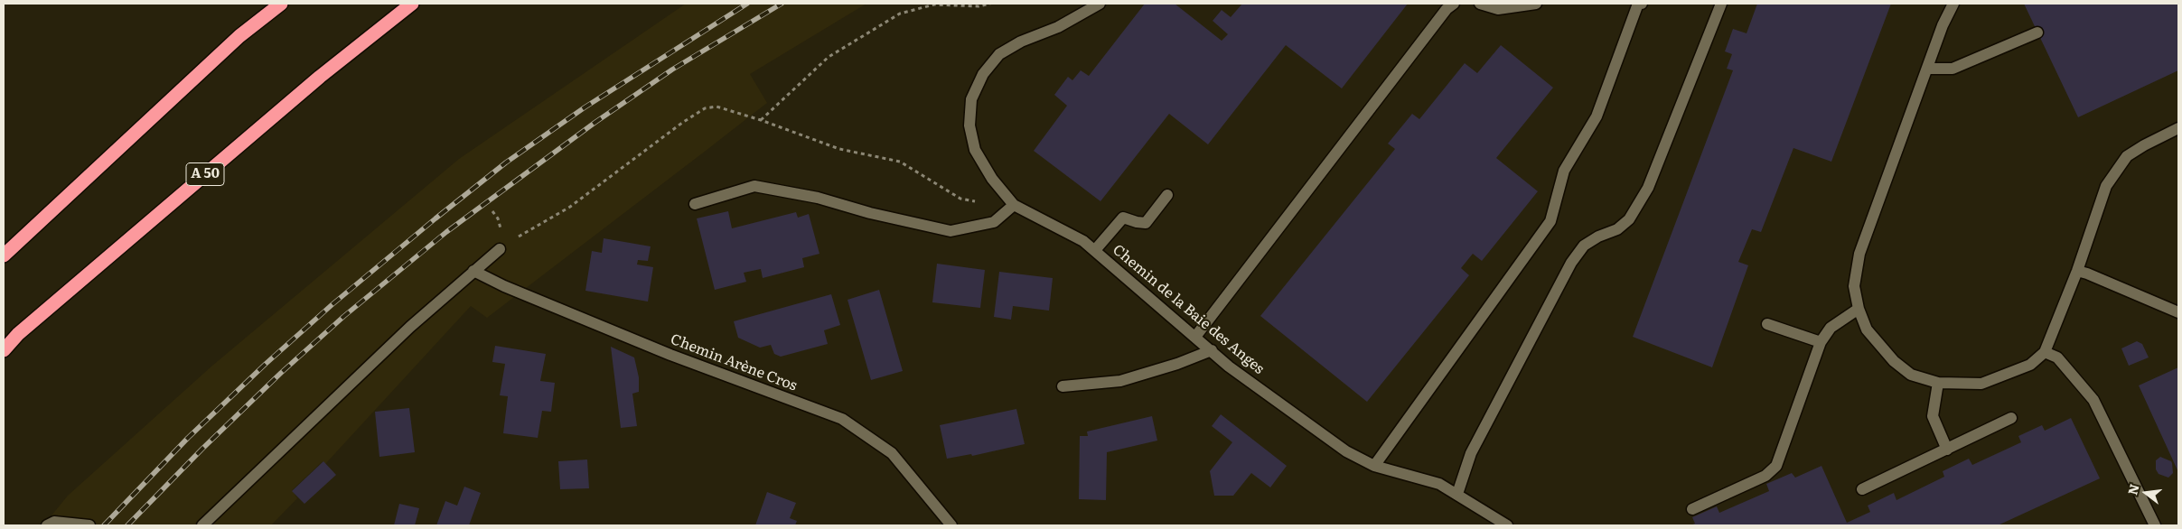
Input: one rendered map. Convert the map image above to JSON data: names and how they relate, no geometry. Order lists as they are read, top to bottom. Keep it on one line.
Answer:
{"streets":{"highway":["A 50"],"street":["Chemin de la Baie des Anges","Chemin Arène Cros"]},"north":"left"}
